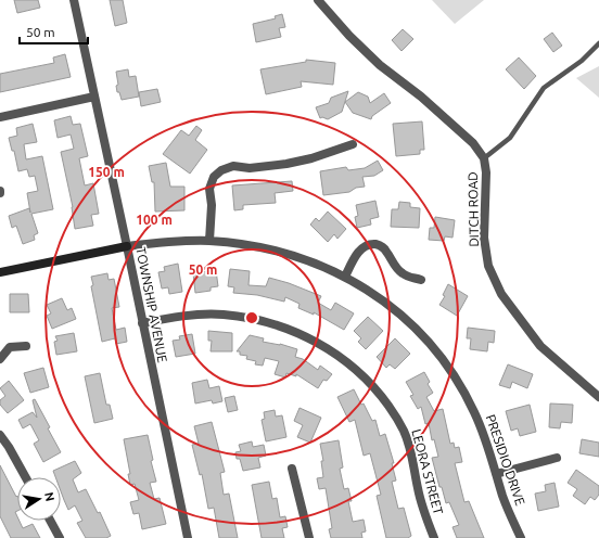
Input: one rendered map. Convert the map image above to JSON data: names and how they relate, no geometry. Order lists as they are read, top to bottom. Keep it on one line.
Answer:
{"streets":{"street":["DITCH ROAD","TOWNSHIP AVENUE","PRESIDIO DRIVE","LEORA STREET"]},"crossings":[["TOWNSHIP AVENUE","PRESIDIO DRIVE"],["TOWNSHIP AVENUE","LEORA STREET"]],"scale_bar":"50 m","north":"right","rings":["150 m","100 m","50 m"]}
